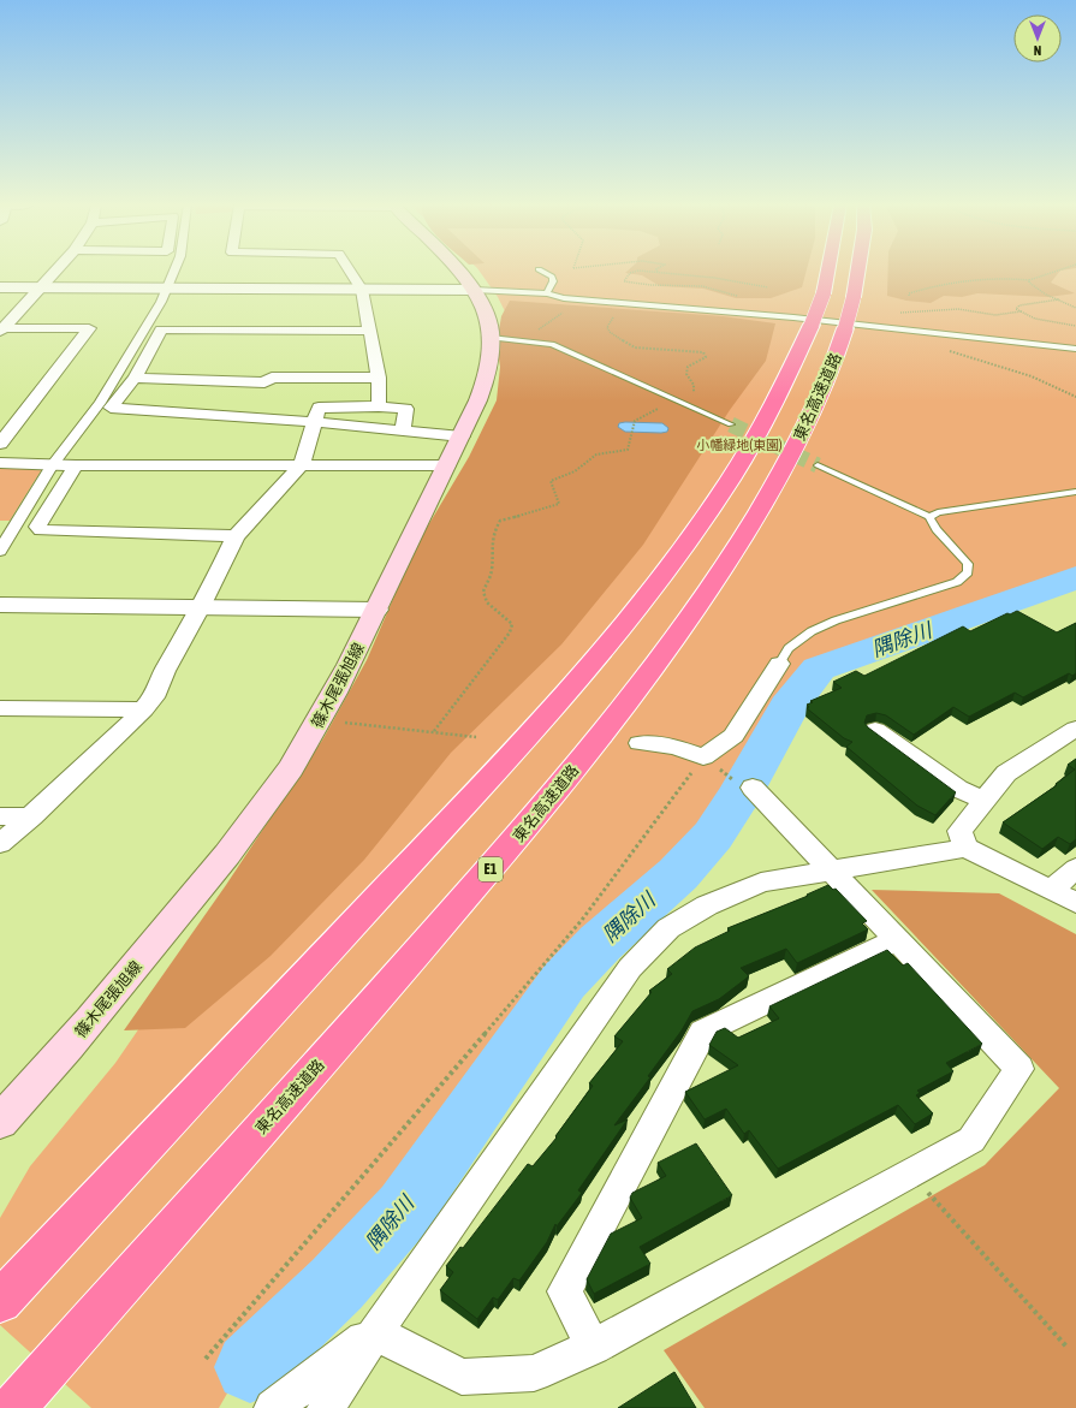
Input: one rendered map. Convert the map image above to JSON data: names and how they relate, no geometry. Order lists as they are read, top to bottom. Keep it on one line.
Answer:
{"streets":{"highway":["東名高速道路","E1"],"main road":["篠木尾張旭線"]},"water":["隅除川"],"parks":["小幡緑地(東園)"],"north":"bottom"}
